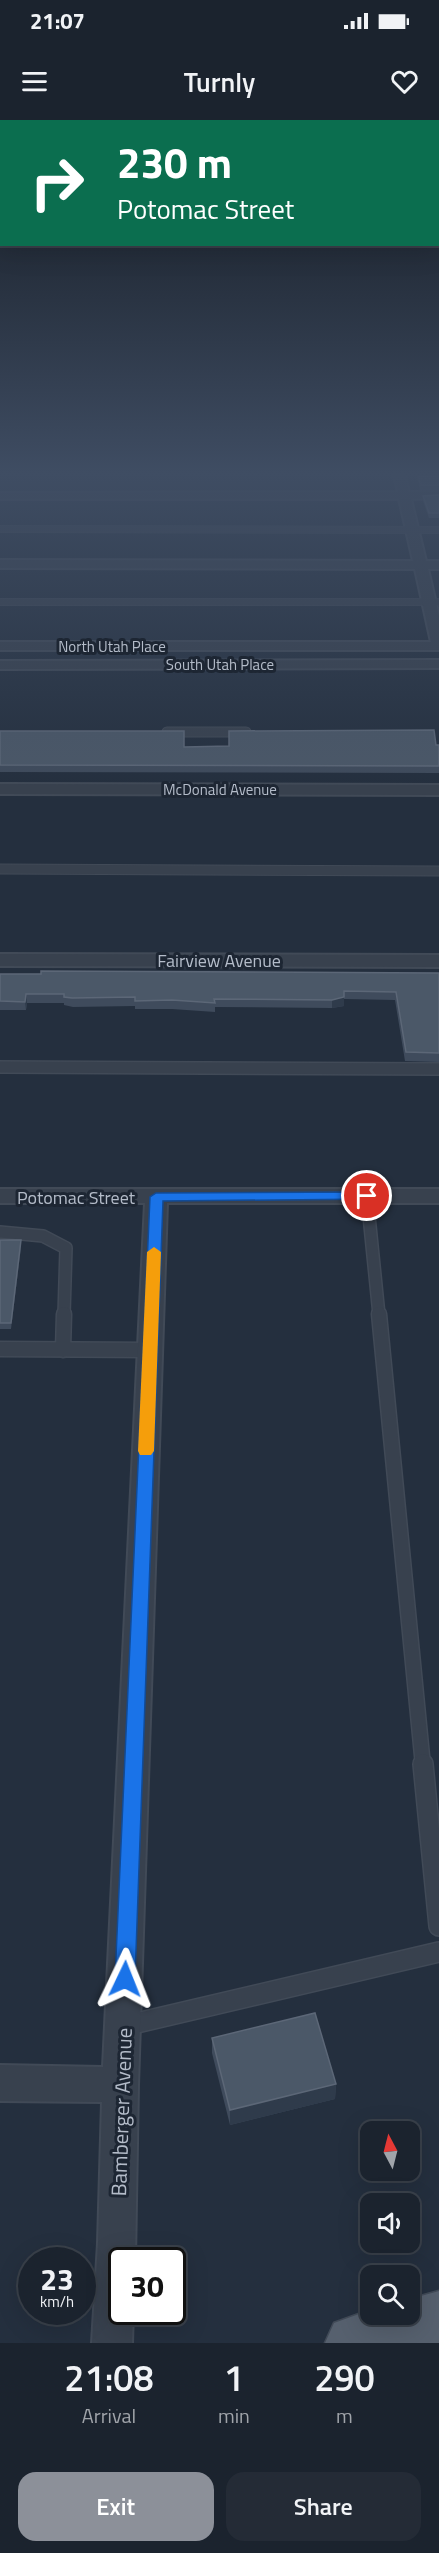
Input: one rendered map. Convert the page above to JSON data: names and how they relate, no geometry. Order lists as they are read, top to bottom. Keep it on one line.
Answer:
{"streets":{"street":["North Utah Place","South Utah Place","McDonald Avenue","Fairview Avenue","Potomac Street","Bamberger Avenue"]},"crossings":[["Potomac Street","Bamberger Avenue"]],"north":"top","page":{"status":"21:07","header":"Turnly","turn":["230 m","Potomac Street"],"speed":"23 km/h","limit":"30","eta":["21:08","Arrival","1","min","290","m"],"buttons":["Exit","Share"]}}
